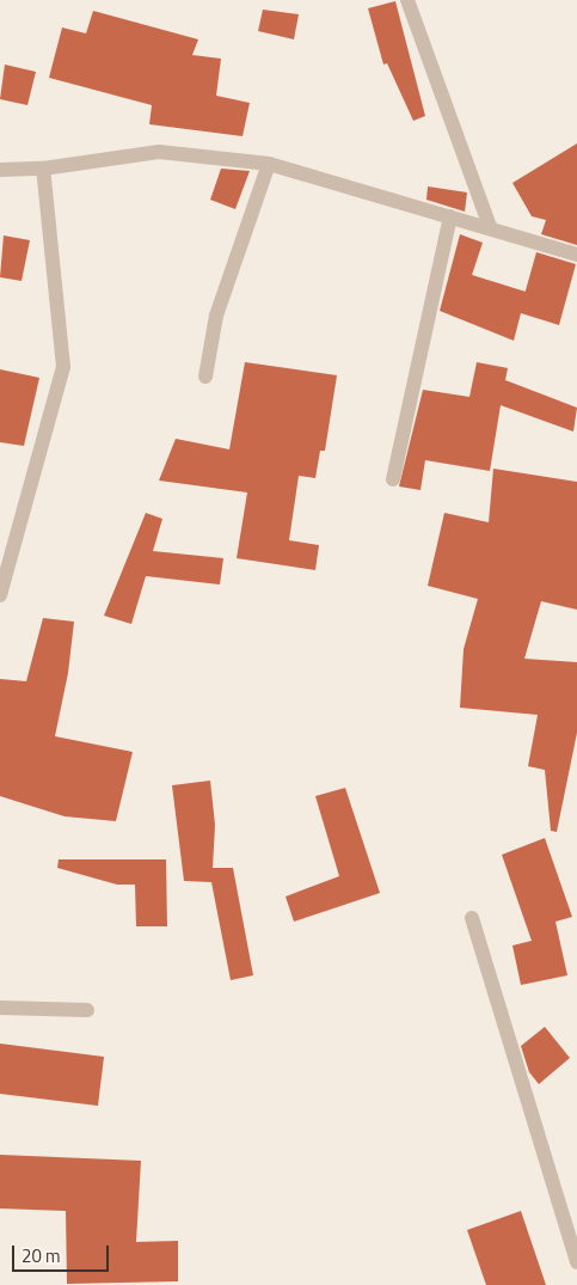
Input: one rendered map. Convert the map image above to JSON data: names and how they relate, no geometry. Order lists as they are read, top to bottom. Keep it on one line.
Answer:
{"scale_bar":"20 m"}
